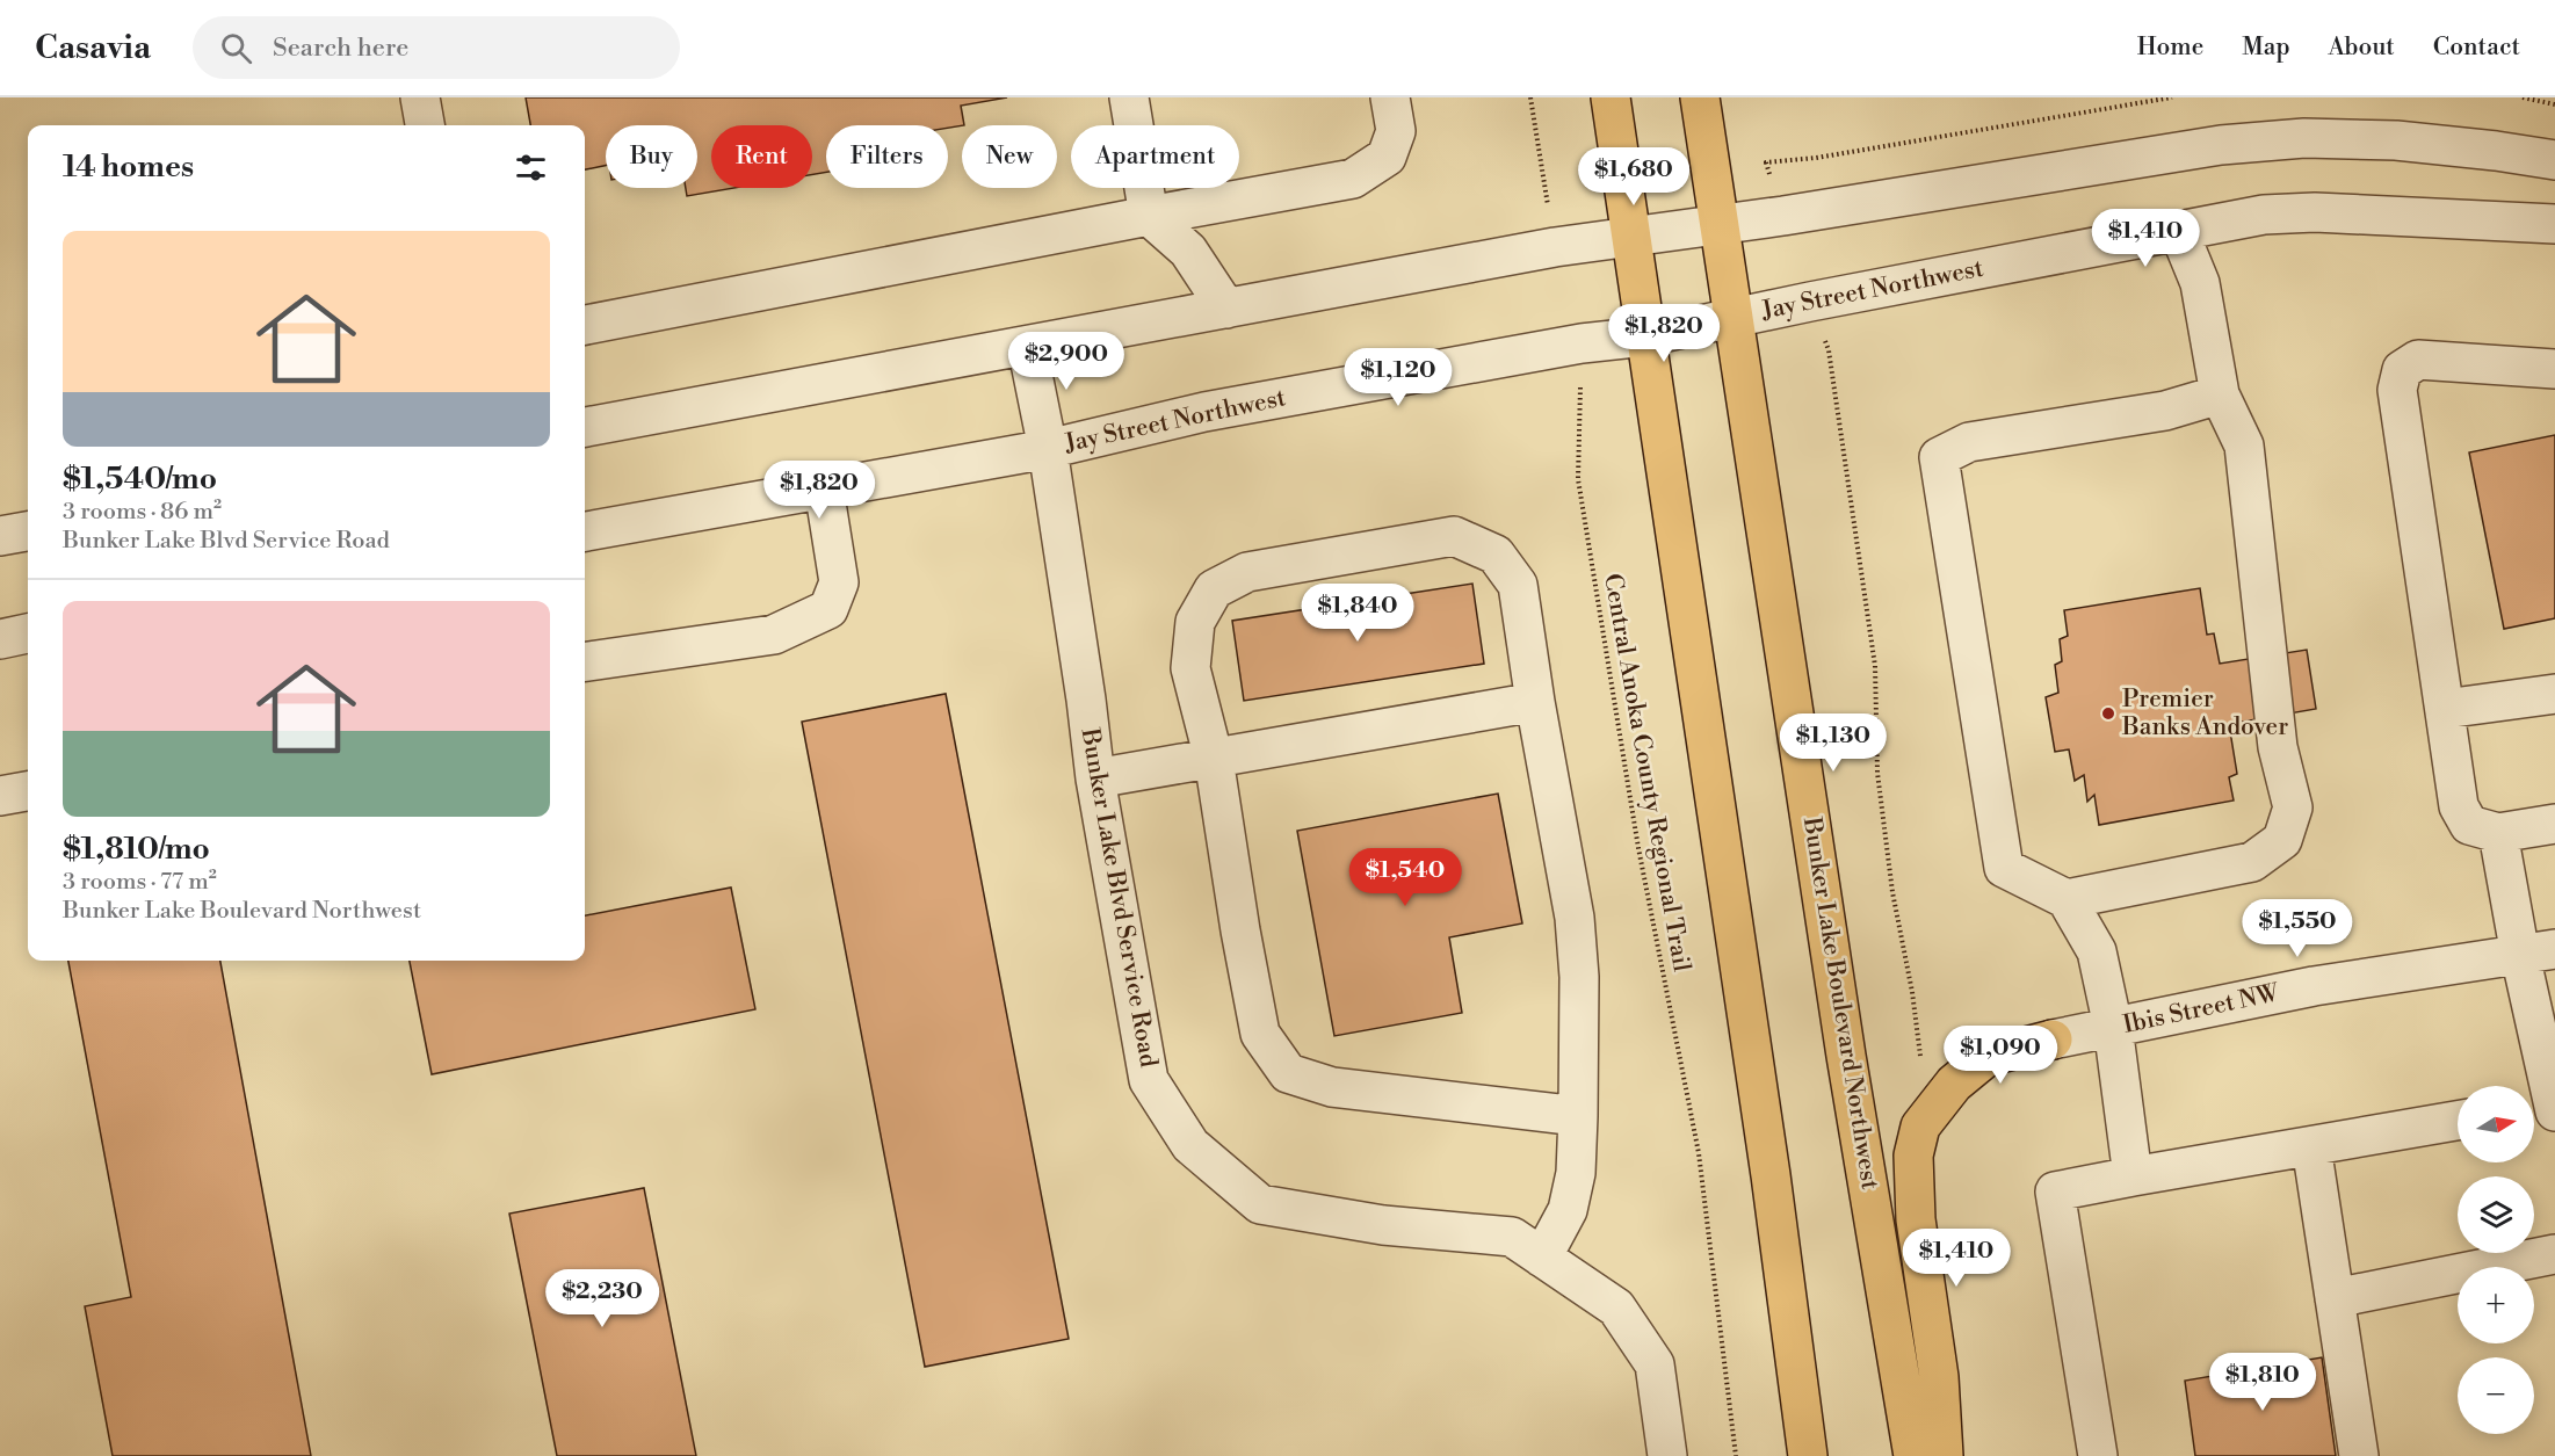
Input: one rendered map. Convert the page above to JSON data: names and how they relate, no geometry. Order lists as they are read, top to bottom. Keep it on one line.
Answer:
{"streets":{"main road":["Bunker Lake Boulevard Northwest"],"street":["Jay Street Northwest","Bunker Lake Blvd Service Road","Ibis Street NW"],"path":["Central Anoka County Regional Trail"]},"crossings":[["Jay Street Northwest","Central Anoka County Regional Trail"],["Jay Street Northwest","Bunker Lake Blvd Service Road"],["Jay Street Northwest","Bunker Lake Boulevard Northwest"]],"places":["Premier Banks Andover"],"north":"right","page":{"header":"Casavia","search":"Search here","nav":["Home","Map","About","Contact"],"chip":["Buy","Rent","Filters","New","Apartment"],"heading":"14 homes","price":["$1,680","$1,410","$1,820","$2,900","$1,120","$1,820","$1,840","$1,130","$1,540","$1,550","$1,090","$1,410","$2,230","$1,810"],"list":[{"name":"$1,540/mo","note":"3 rooms · 86 m² · Bunker Lake Blvd Service Road"},{"name":"$1,810/mo","note":"3 rooms · 77 m² · Bunker Lake Boulevard Northwest"}],"map_buttons":["+","−"]}}
